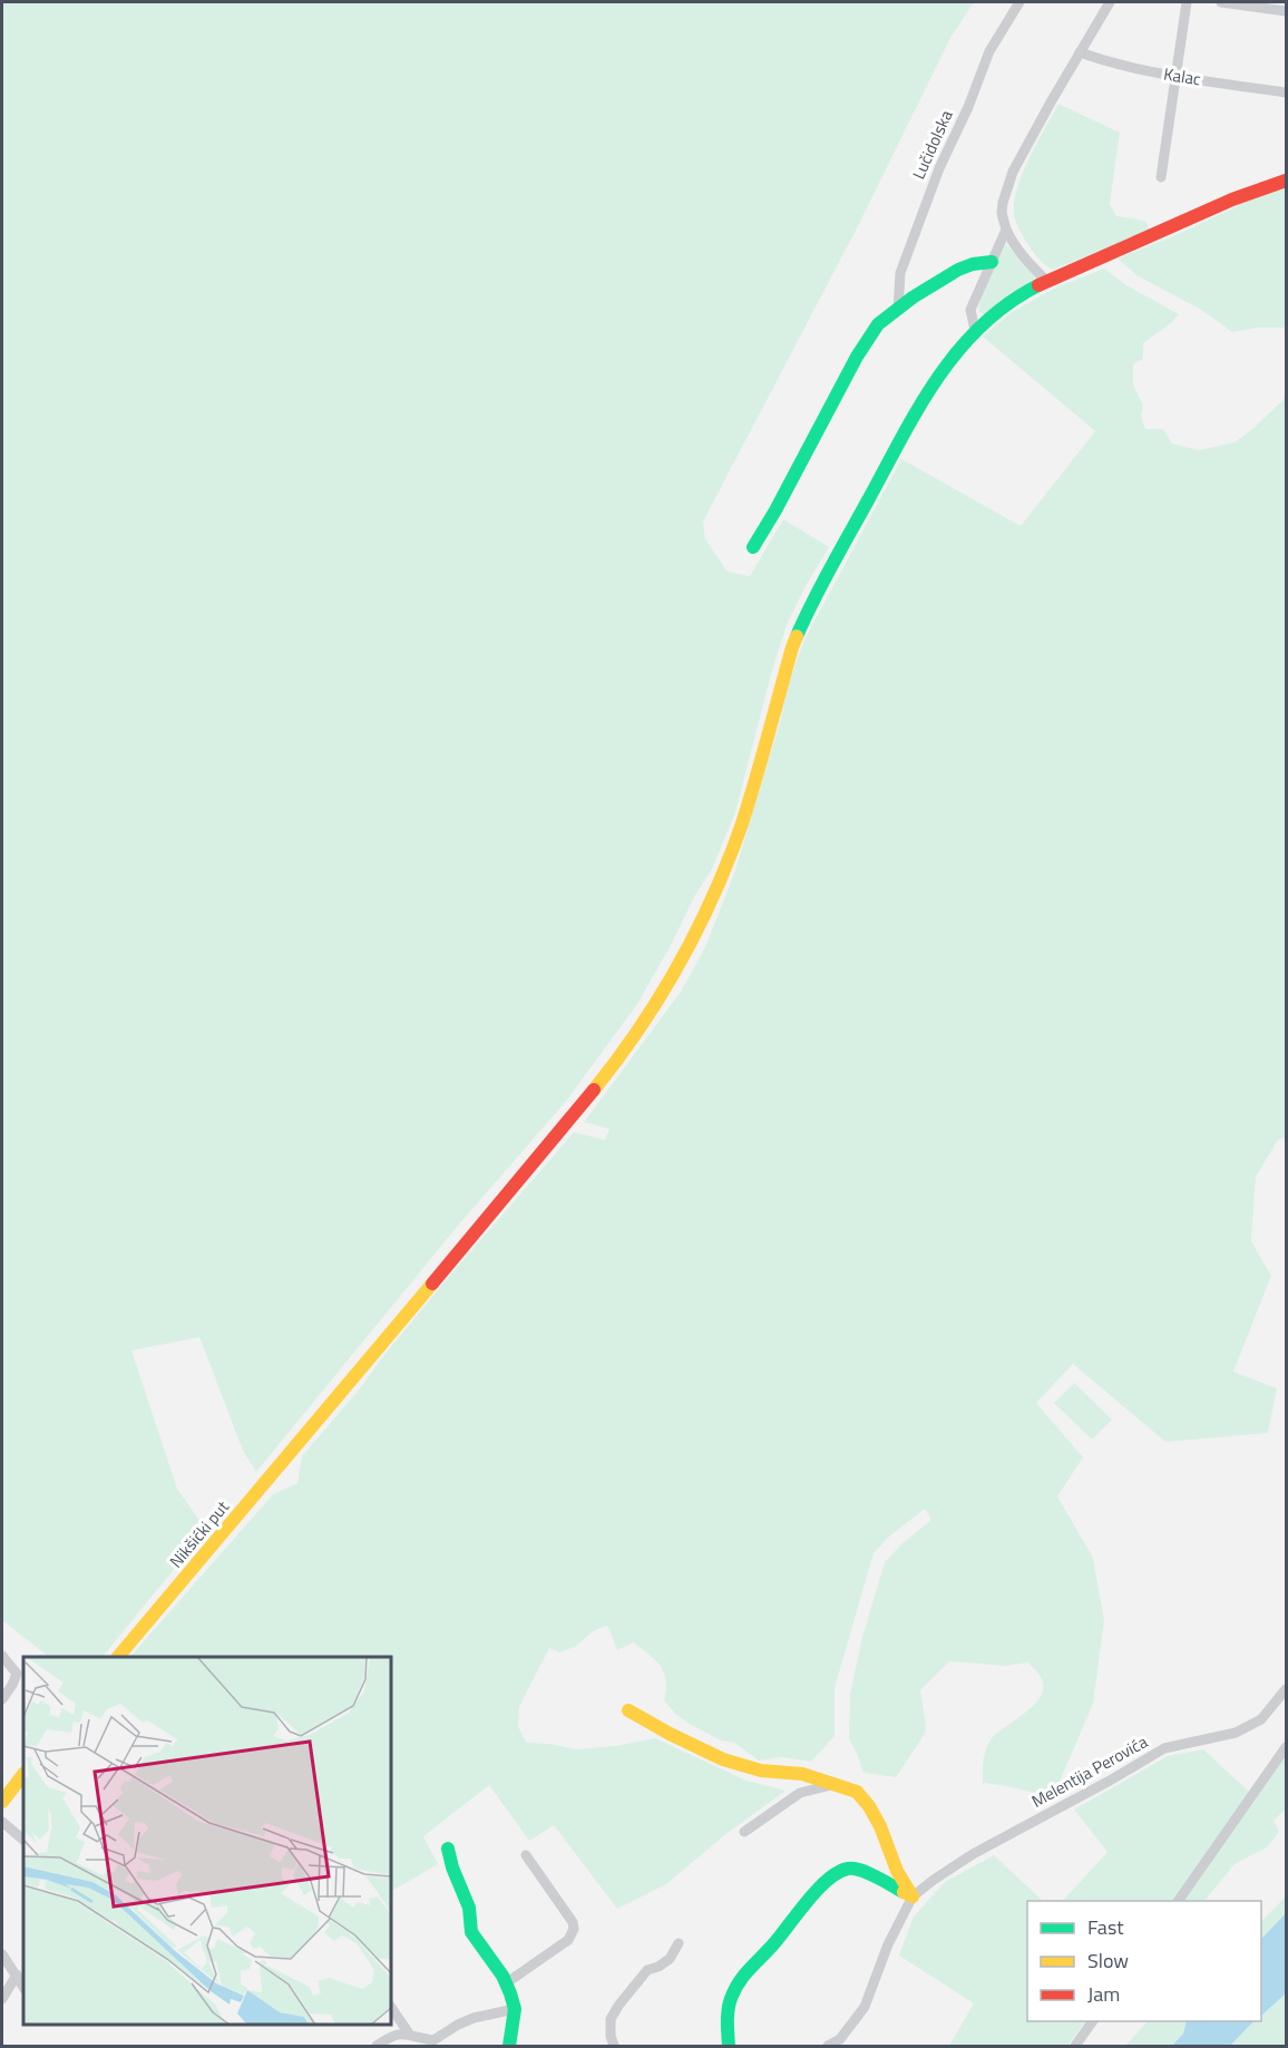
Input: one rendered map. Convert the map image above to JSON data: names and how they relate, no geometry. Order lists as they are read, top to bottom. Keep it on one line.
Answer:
{"streets":{"main road":["Nikšićki put"],"street":["Kalac","Lučidolska","Melentija Perovića"]},"legend":["Fast","Slow","Jam"]}
